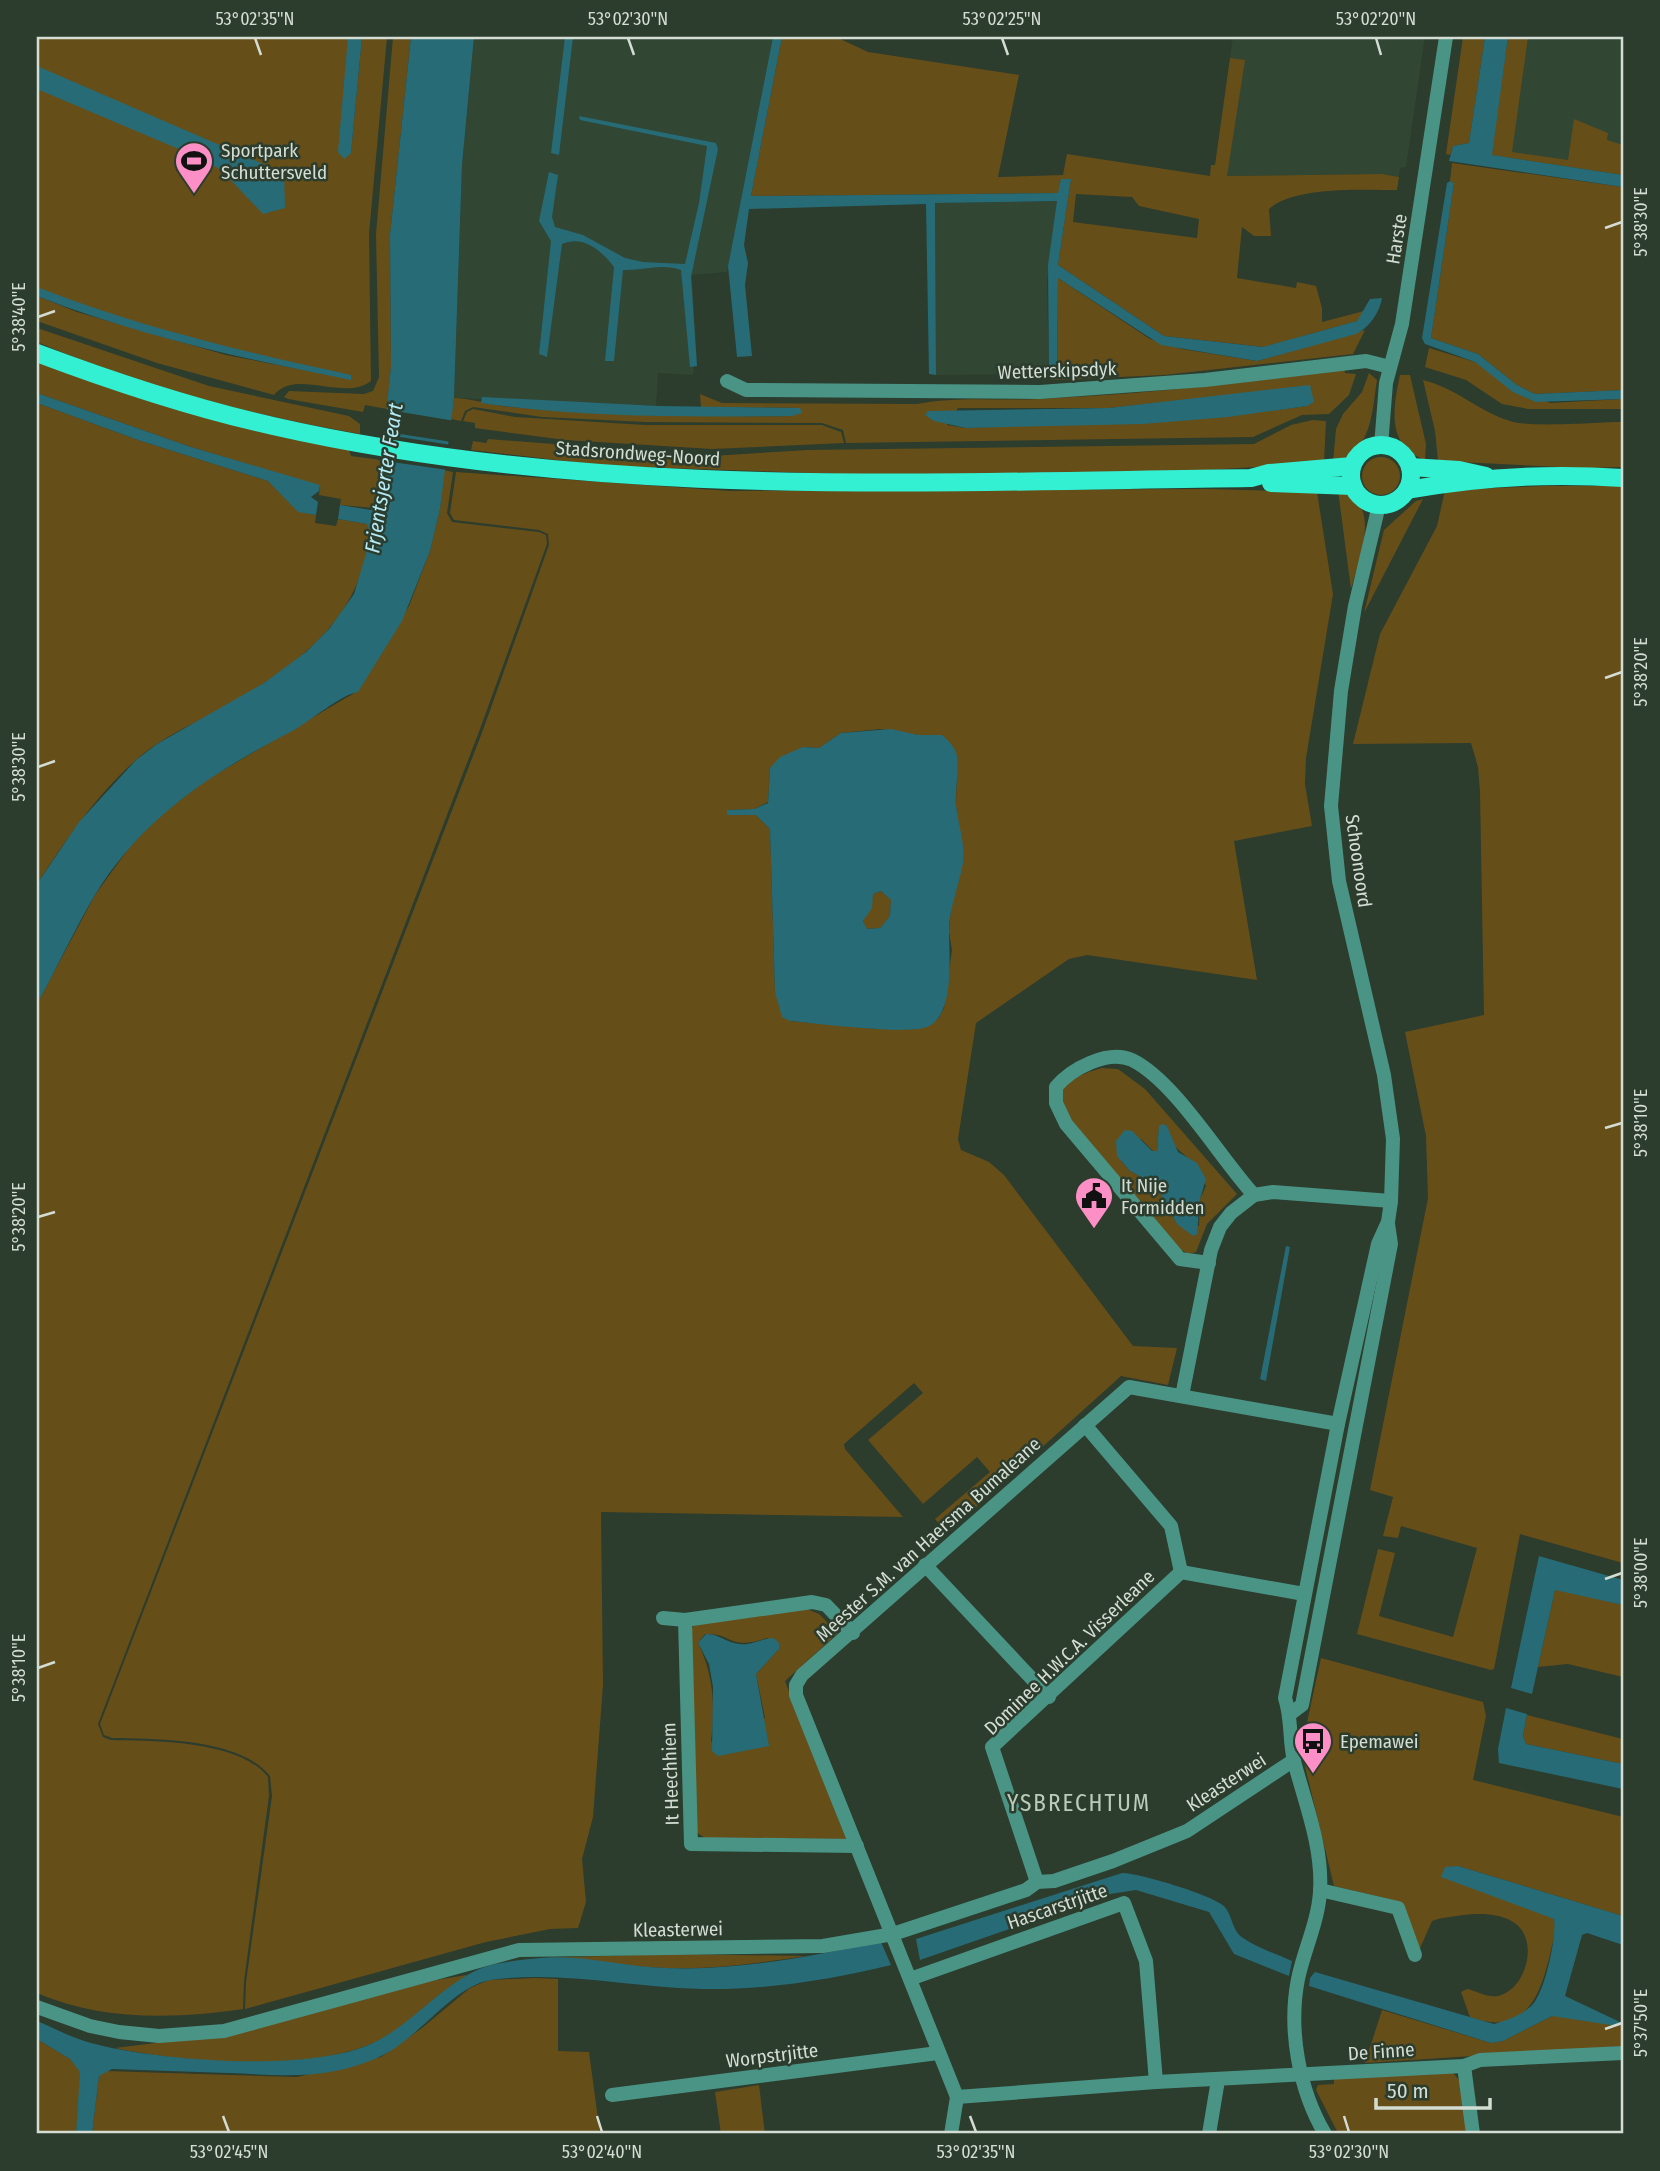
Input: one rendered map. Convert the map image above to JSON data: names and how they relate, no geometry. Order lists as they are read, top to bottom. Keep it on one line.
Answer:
{"streets":{"main road":["Stadsrondweg-Noord"],"street":["Harste","Wetterskipsdyk","Schoonoord","Meester S.M. van Haersma Bumaleane","Dominee H.W.C.A. Visserleane","It Heechhiem","Kleasterwei","Hascarstrjitte","De Finne","Worpstrjitte"]},"crossings":[["Harste","Wetterskipsdyk"],["Harste","Stadsrondweg-Noord"],["Harste","Schoonoord"],["Stadsrondweg-Noord","Schoonoord"],["Schoonoord","Meester S.M. van Haersma Bumaleane"],["Meester S.M. van Haersma Bumaleane","It Heechhiem"],["Meester S.M. van Haersma Bumaleane","Kleasterwei"],["Dominee H.W.C.A. Visserleane","Kleasterwei"]],"districts":["YSBRECHTUM"],"water":["Frjentsjerter Feart"],"places":{"sports":["Sportpark Schuttersveld"],"public building":["It Nije Formidden"],"bus stop":["Epemawei"]},"scale_bar":"50 m","coordinates":["53°02'35\"N","53°02'30\"N","53°02'25\"N","53°02'20\"N","5°38'30\"E","5°38'40\"E","5°38'20\"E","5°38'10\"E","5°38'00\"E","5°37'50\"E","53°02'45\"N","53°02'40\"N"]}
